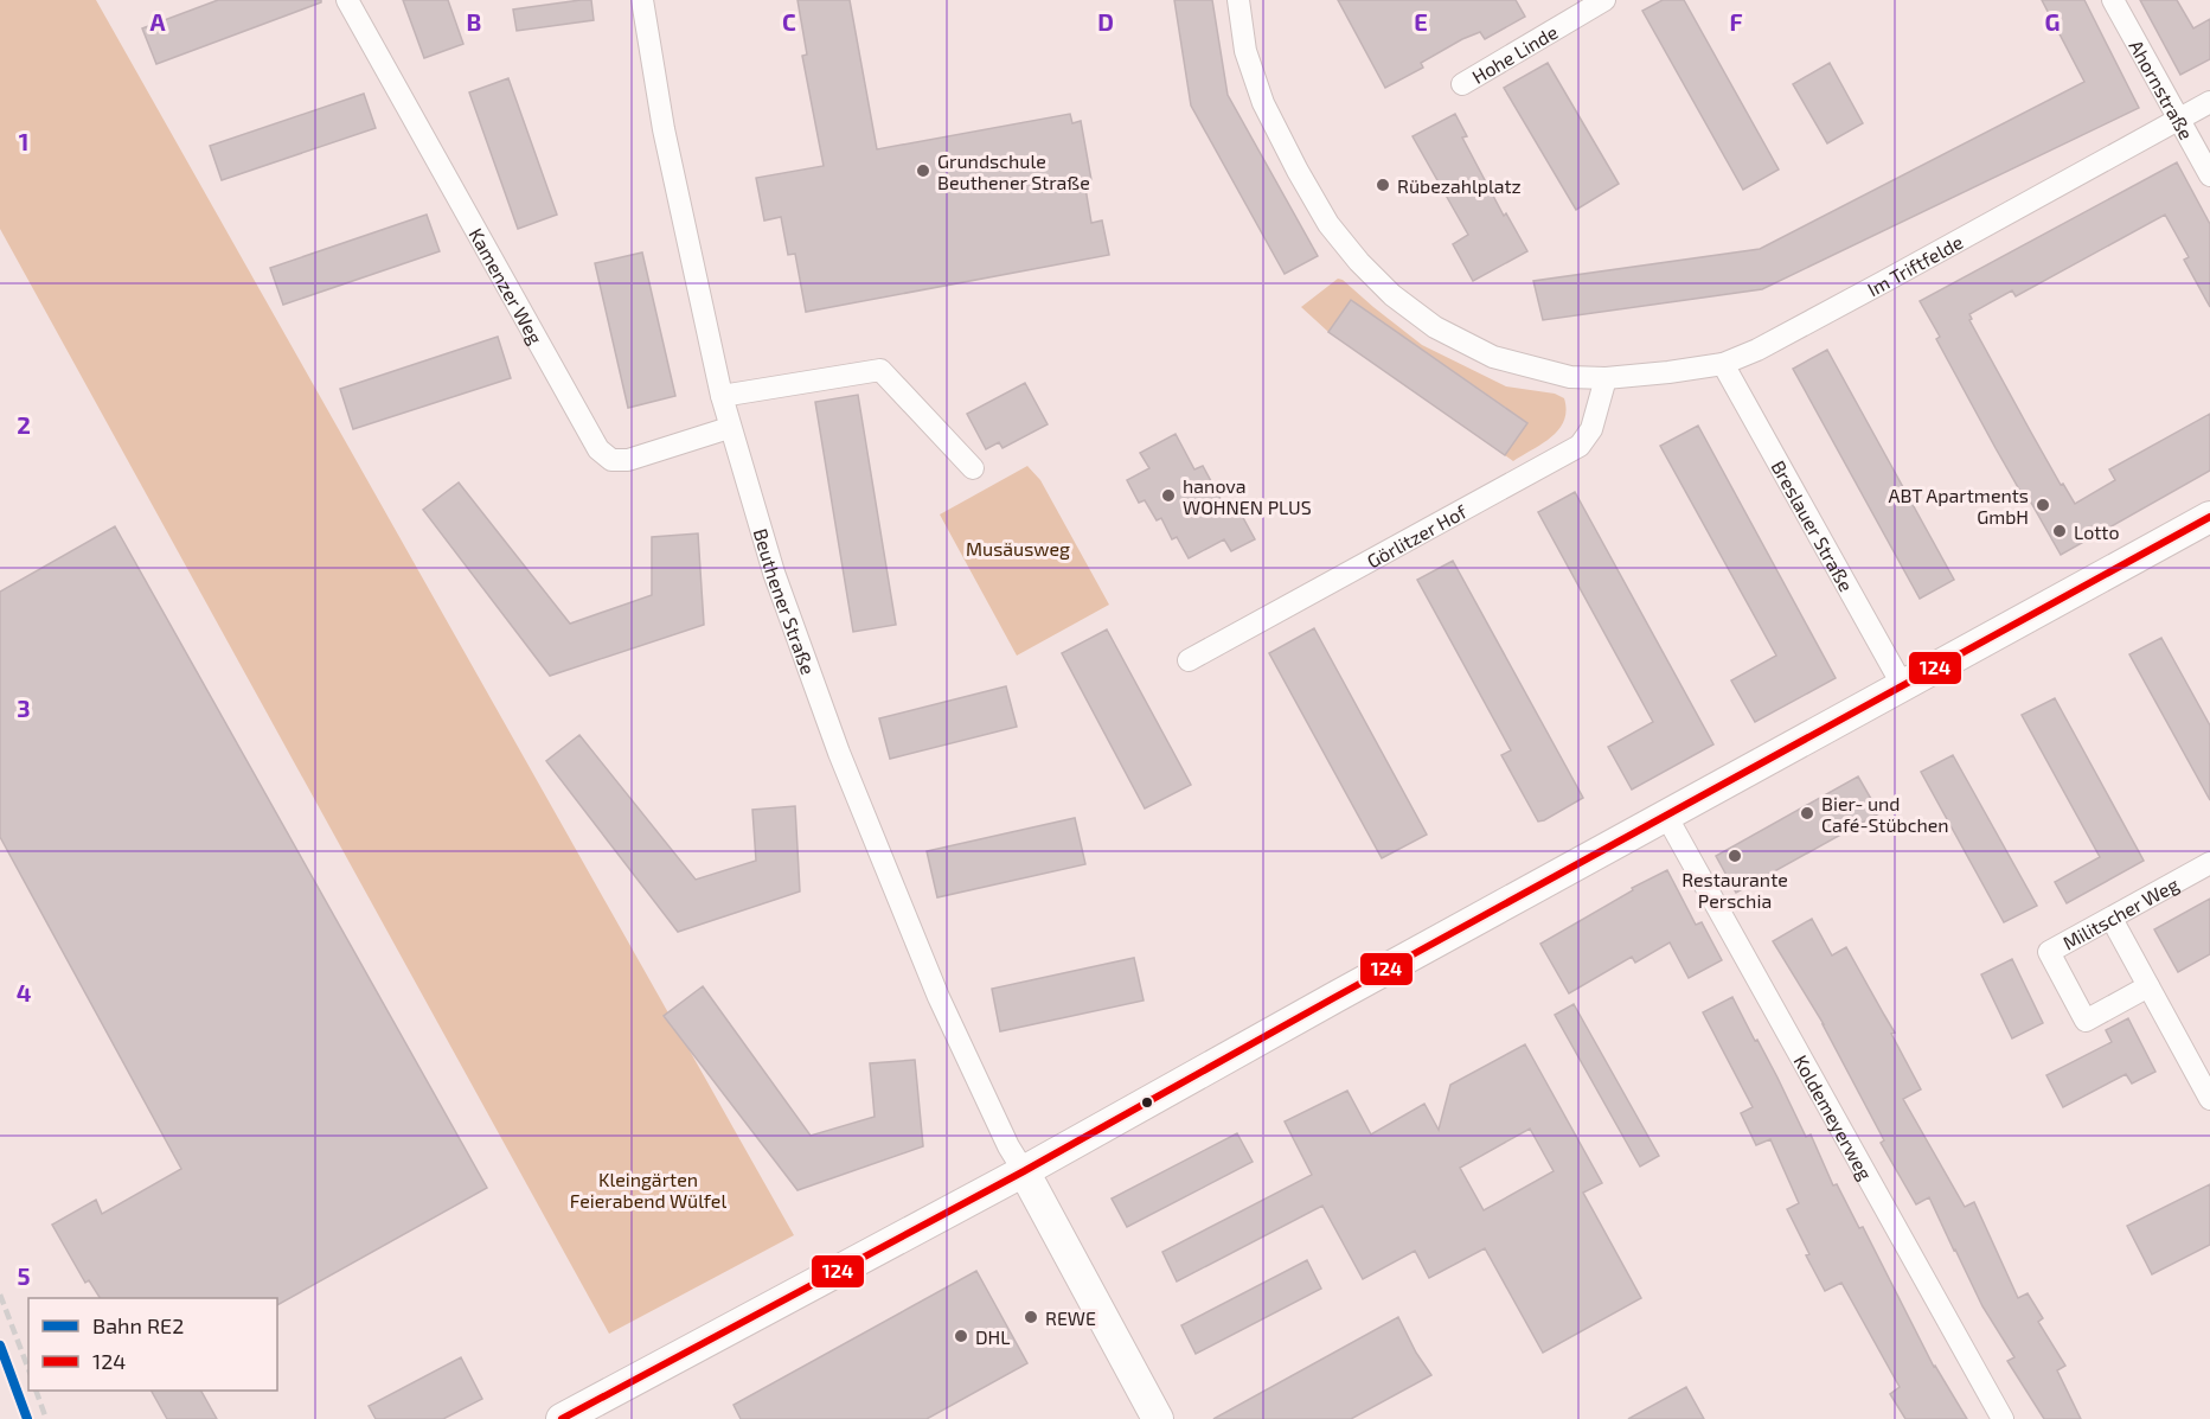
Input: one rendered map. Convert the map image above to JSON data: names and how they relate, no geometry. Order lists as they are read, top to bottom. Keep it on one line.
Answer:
{"streets":{"street":["Hohe Linde","Ahornstraße","Im Triftfelde","Kamenzer Weg","Breslauer Straße","Görlitzer Hof","Beuthener Straße","Militscher Weg","Koldemeyerweg"]},"crossings":[["Ahornstraße","Im Triftfelde"],["Im Triftfelde","Breslauer Straße"],["Im Triftfelde","Görlitzer Hof"],["Kamenzer Weg","Beuthener Straße"]],"parks":["Musäusweg","Kleingärten Feierabend Wülfel"],"places":["Grundschule Beuthener Straße","Rübezahlplatz","hanova WOHNEN PLUS","ABT Apartments GmbH","Lotto","Bier- und Café-Stübchen","Restaurante Perschia","REWE","DHL"],"lines":["transit line 124","rail line RE2"],"legend":["Bahn RE2","124"],"grid":{"columns":["A","B","C","D","E","F","G"],"rows":["1","2","3","4","5"]}}
